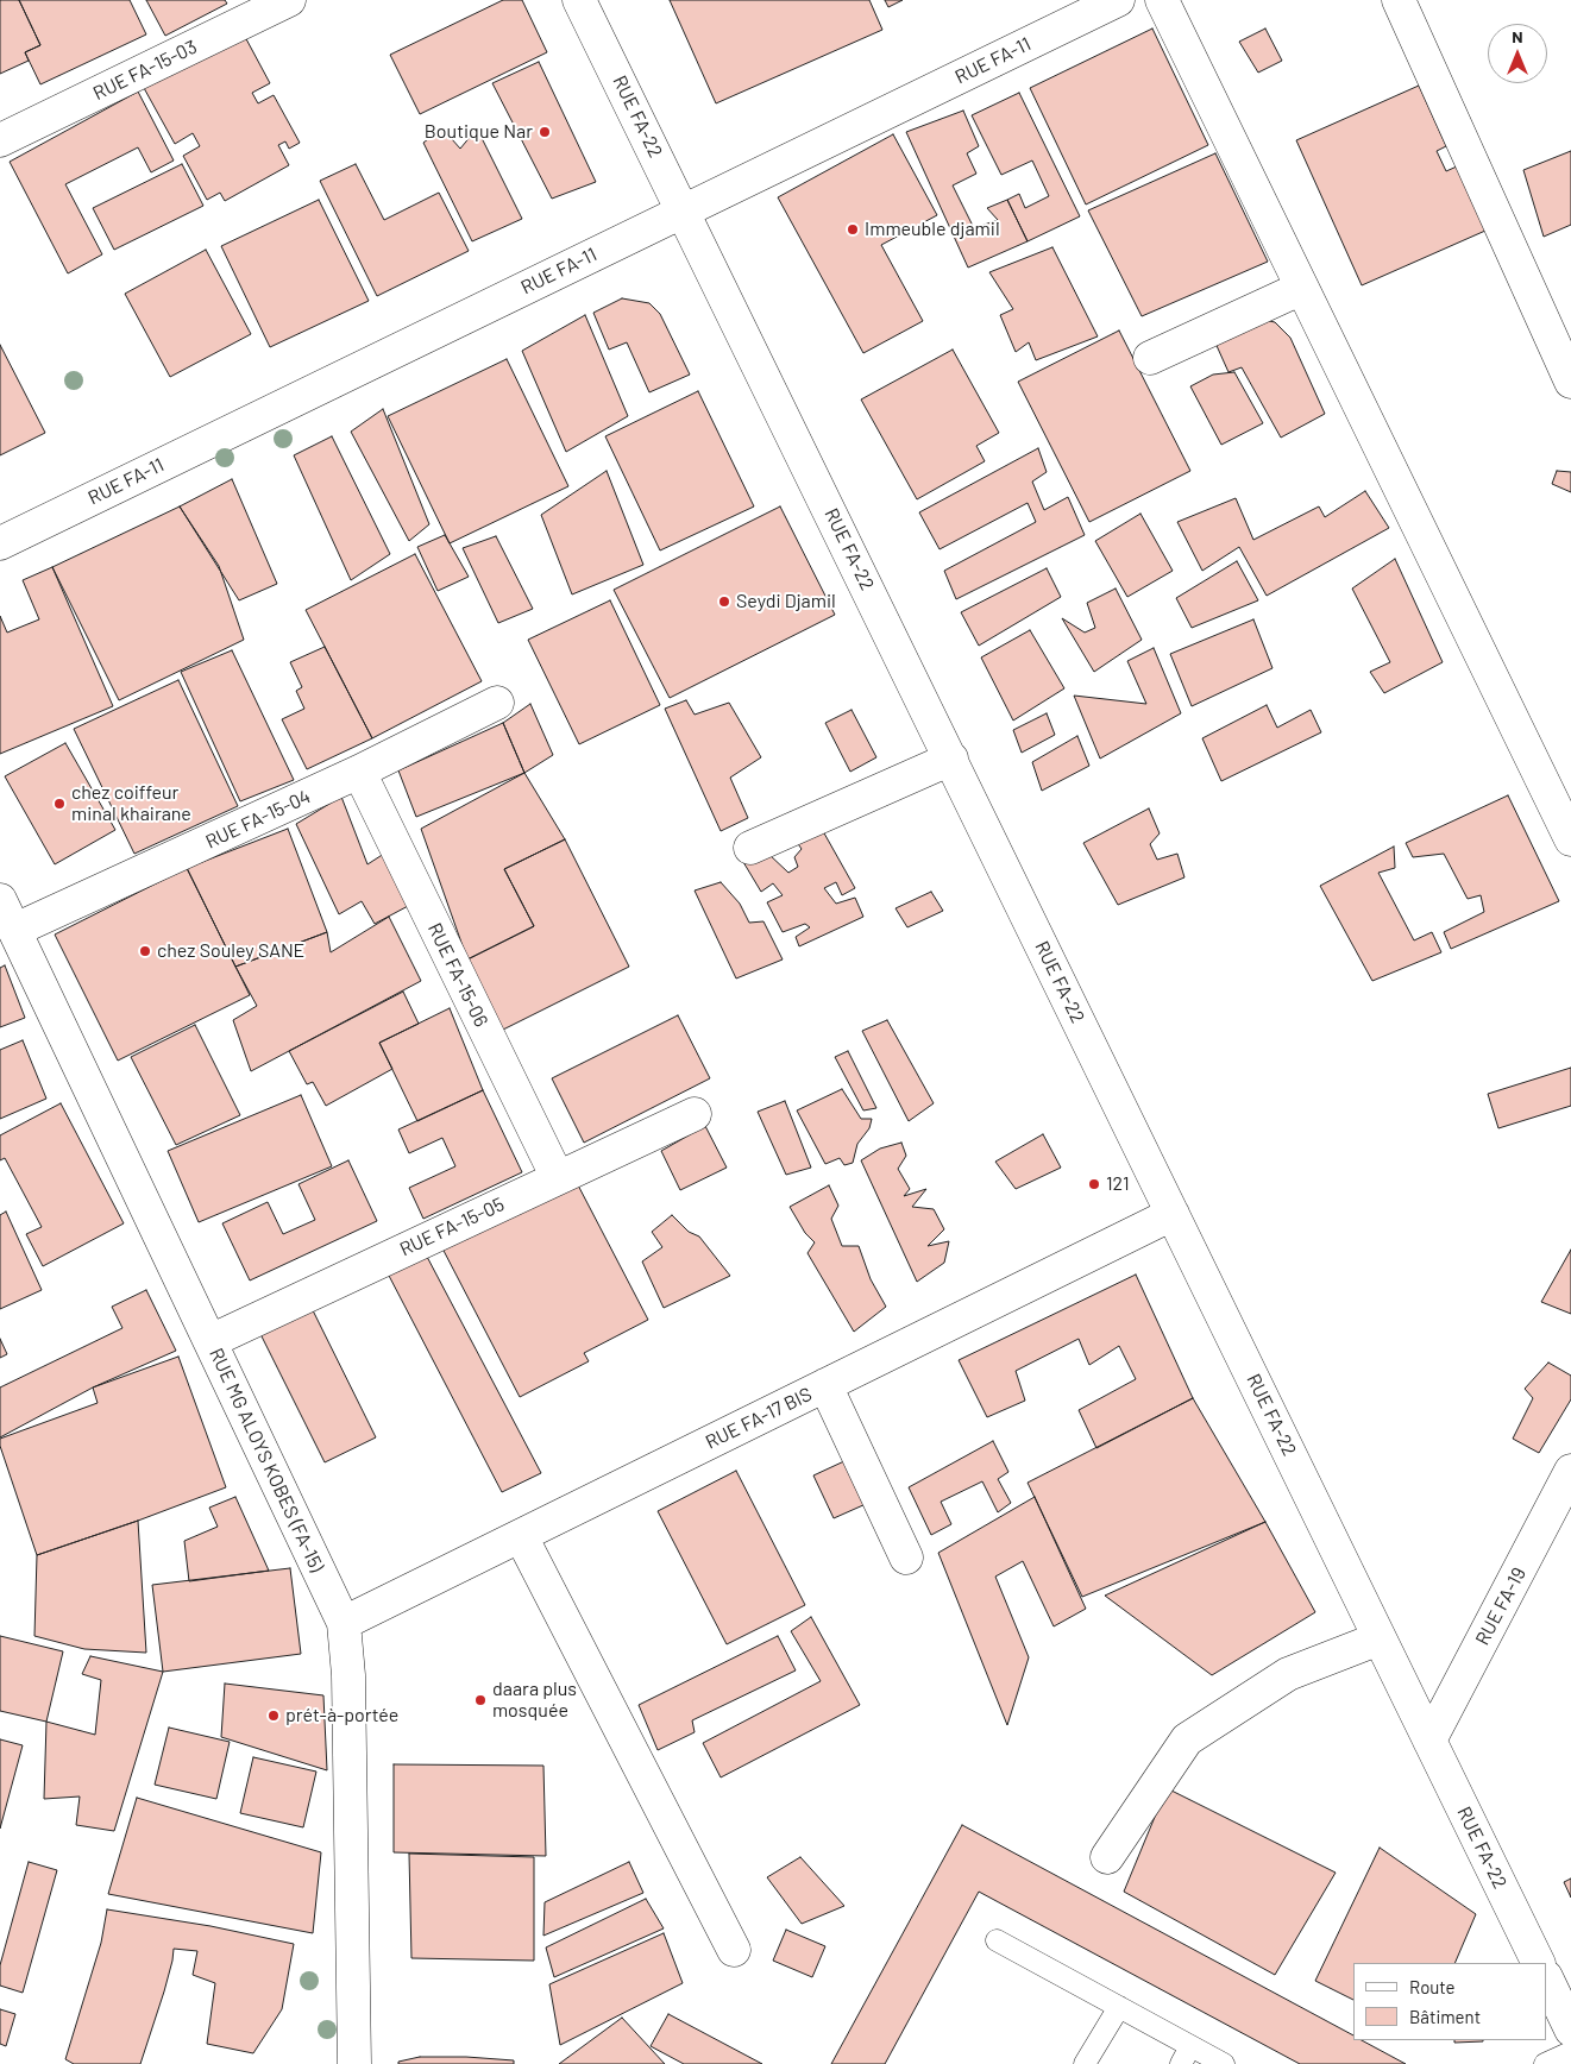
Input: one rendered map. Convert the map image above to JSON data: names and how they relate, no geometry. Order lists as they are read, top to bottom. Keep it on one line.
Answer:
{"streets":{"street":["RUE FA-11","RUE FA-15-03","RUE FA-22","RUE FA-15-04","RUE FA-15-06","RUE FA-15-05","RUE FA-17 BIS","RUE MG ALOYS KOBES (FA-15)","RUE FA-19"]},"crossings":[["RUE FA-11","RUE FA-22"],["RUE FA-22","RUE FA-17 BIS"],["RUE FA-22","RUE FA-19"],["RUE FA-15-04","RUE FA-15-06"],["RUE FA-15-04","RUE MG ALOYS KOBES (FA-15)"],["RUE FA-15-06","RUE FA-15-05"],["RUE FA-15-05","RUE MG ALOYS KOBES (FA-15)"],["RUE FA-17 BIS","RUE MG ALOYS KOBES (FA-15)"]],"places":["Boutique Nar","Immeuble djamil","Seydi Djamil","chez coiffeur minal khairane","chez Souley SANE","121","daara plus mosquée","prét-à-portée"],"legend":["Route","Bâtiment"],"north":"top"}
